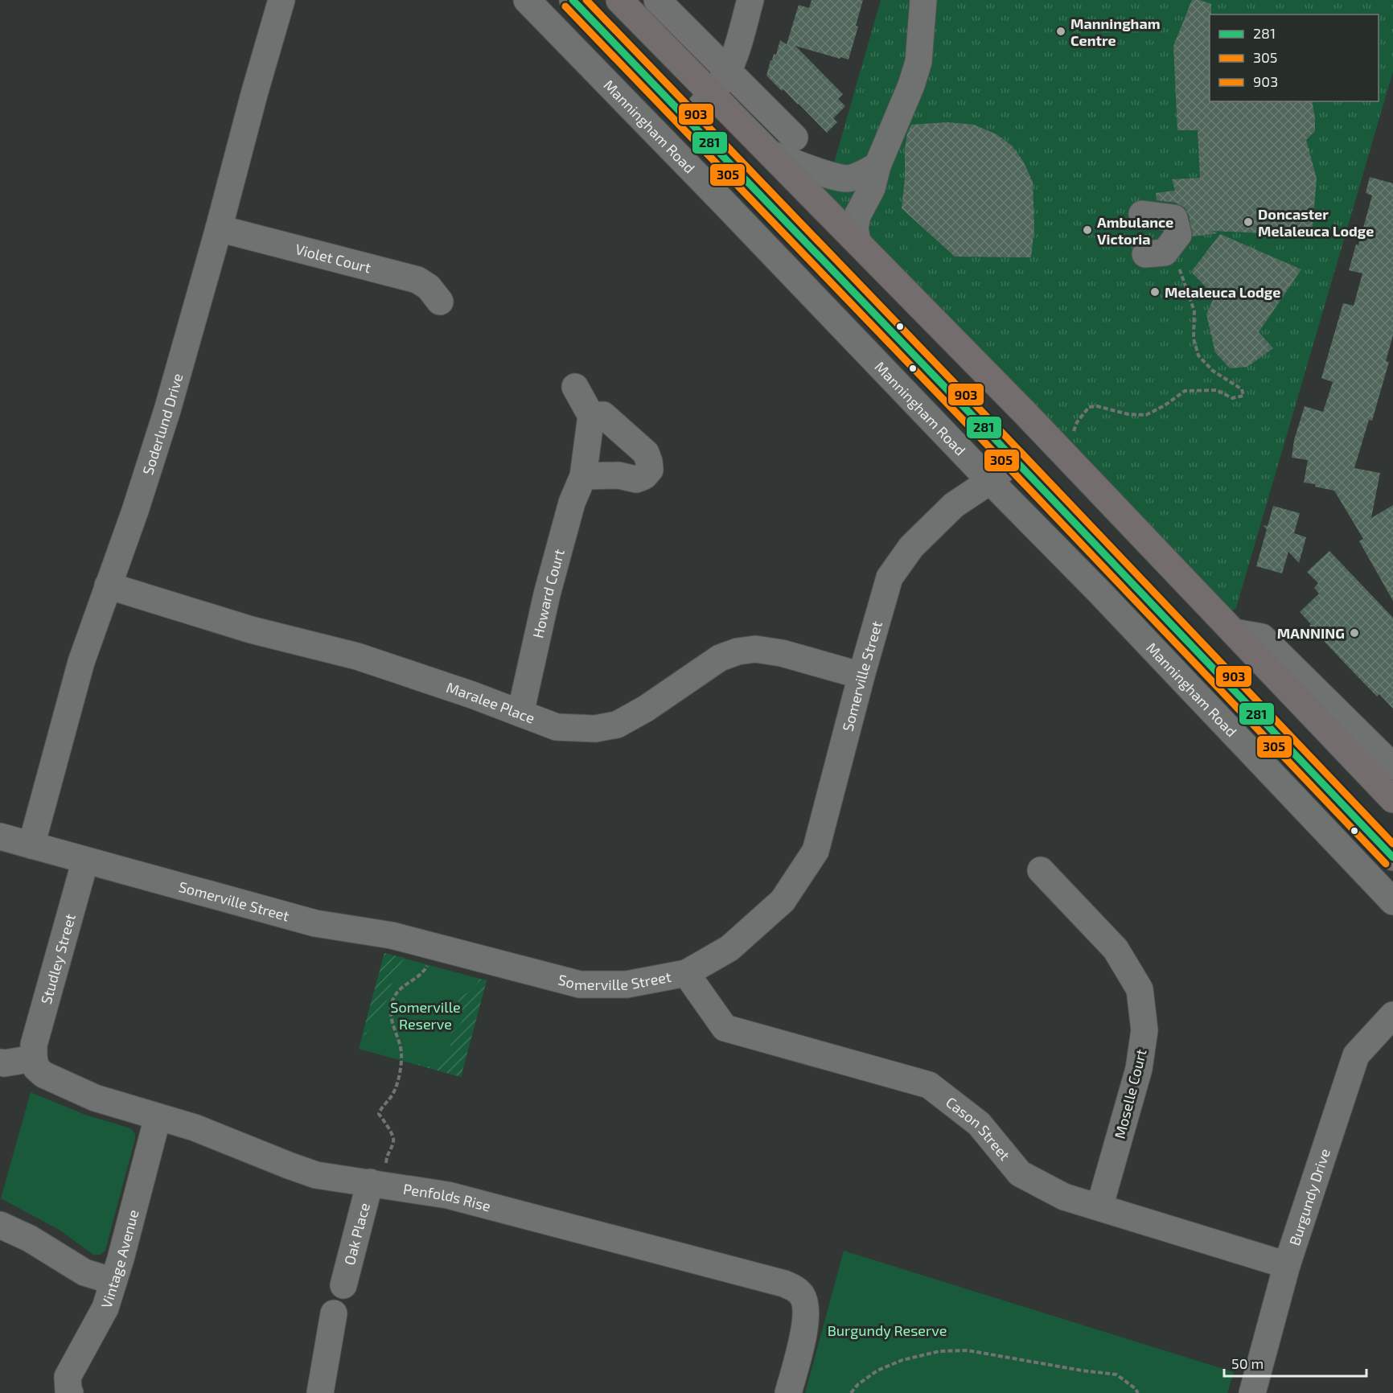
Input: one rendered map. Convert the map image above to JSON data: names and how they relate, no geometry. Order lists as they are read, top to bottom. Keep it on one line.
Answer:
{"streets":{"main road":["Manningham Road"],"street":["Violet Court","Soderlund Drive","Howard Court","Somerville Street","Maralee Place","Studley Street","Moselle Court","Cason Street","Burgundy Drive","Penfolds Rise","Oak Place","Vintage Avenue"]},"crossings":[["Manningham Road","Somerville Street"],["Violet Court","Soderlund Drive"],["Soderlund Drive","Somerville Street"],["Soderlund Drive","Maralee Place"],["Howard Court","Maralee Place"],["Somerville Street","Maralee Place"],["Somerville Street","Studley Street"],["Somerville Street","Cason Street"],["Studley Street","Penfolds Rise"],["Moselle Court","Cason Street"],["Cason Street","Burgundy Drive"],["Penfolds Rise","Oak Place"],["Penfolds Rise","Vintage Avenue"]],"parks":["Somerville Reserve","Burgundy Reserve"],"places":["Manningham Centre","Doncaster Melaleuca Lodge","Ambulance Victoria","Melaleuca Lodge","MANNING"],"lines":["transit line 281","transit line 903","transit line 305"],"legend":["281","305","903"],"scale_bar":"50 m"}
